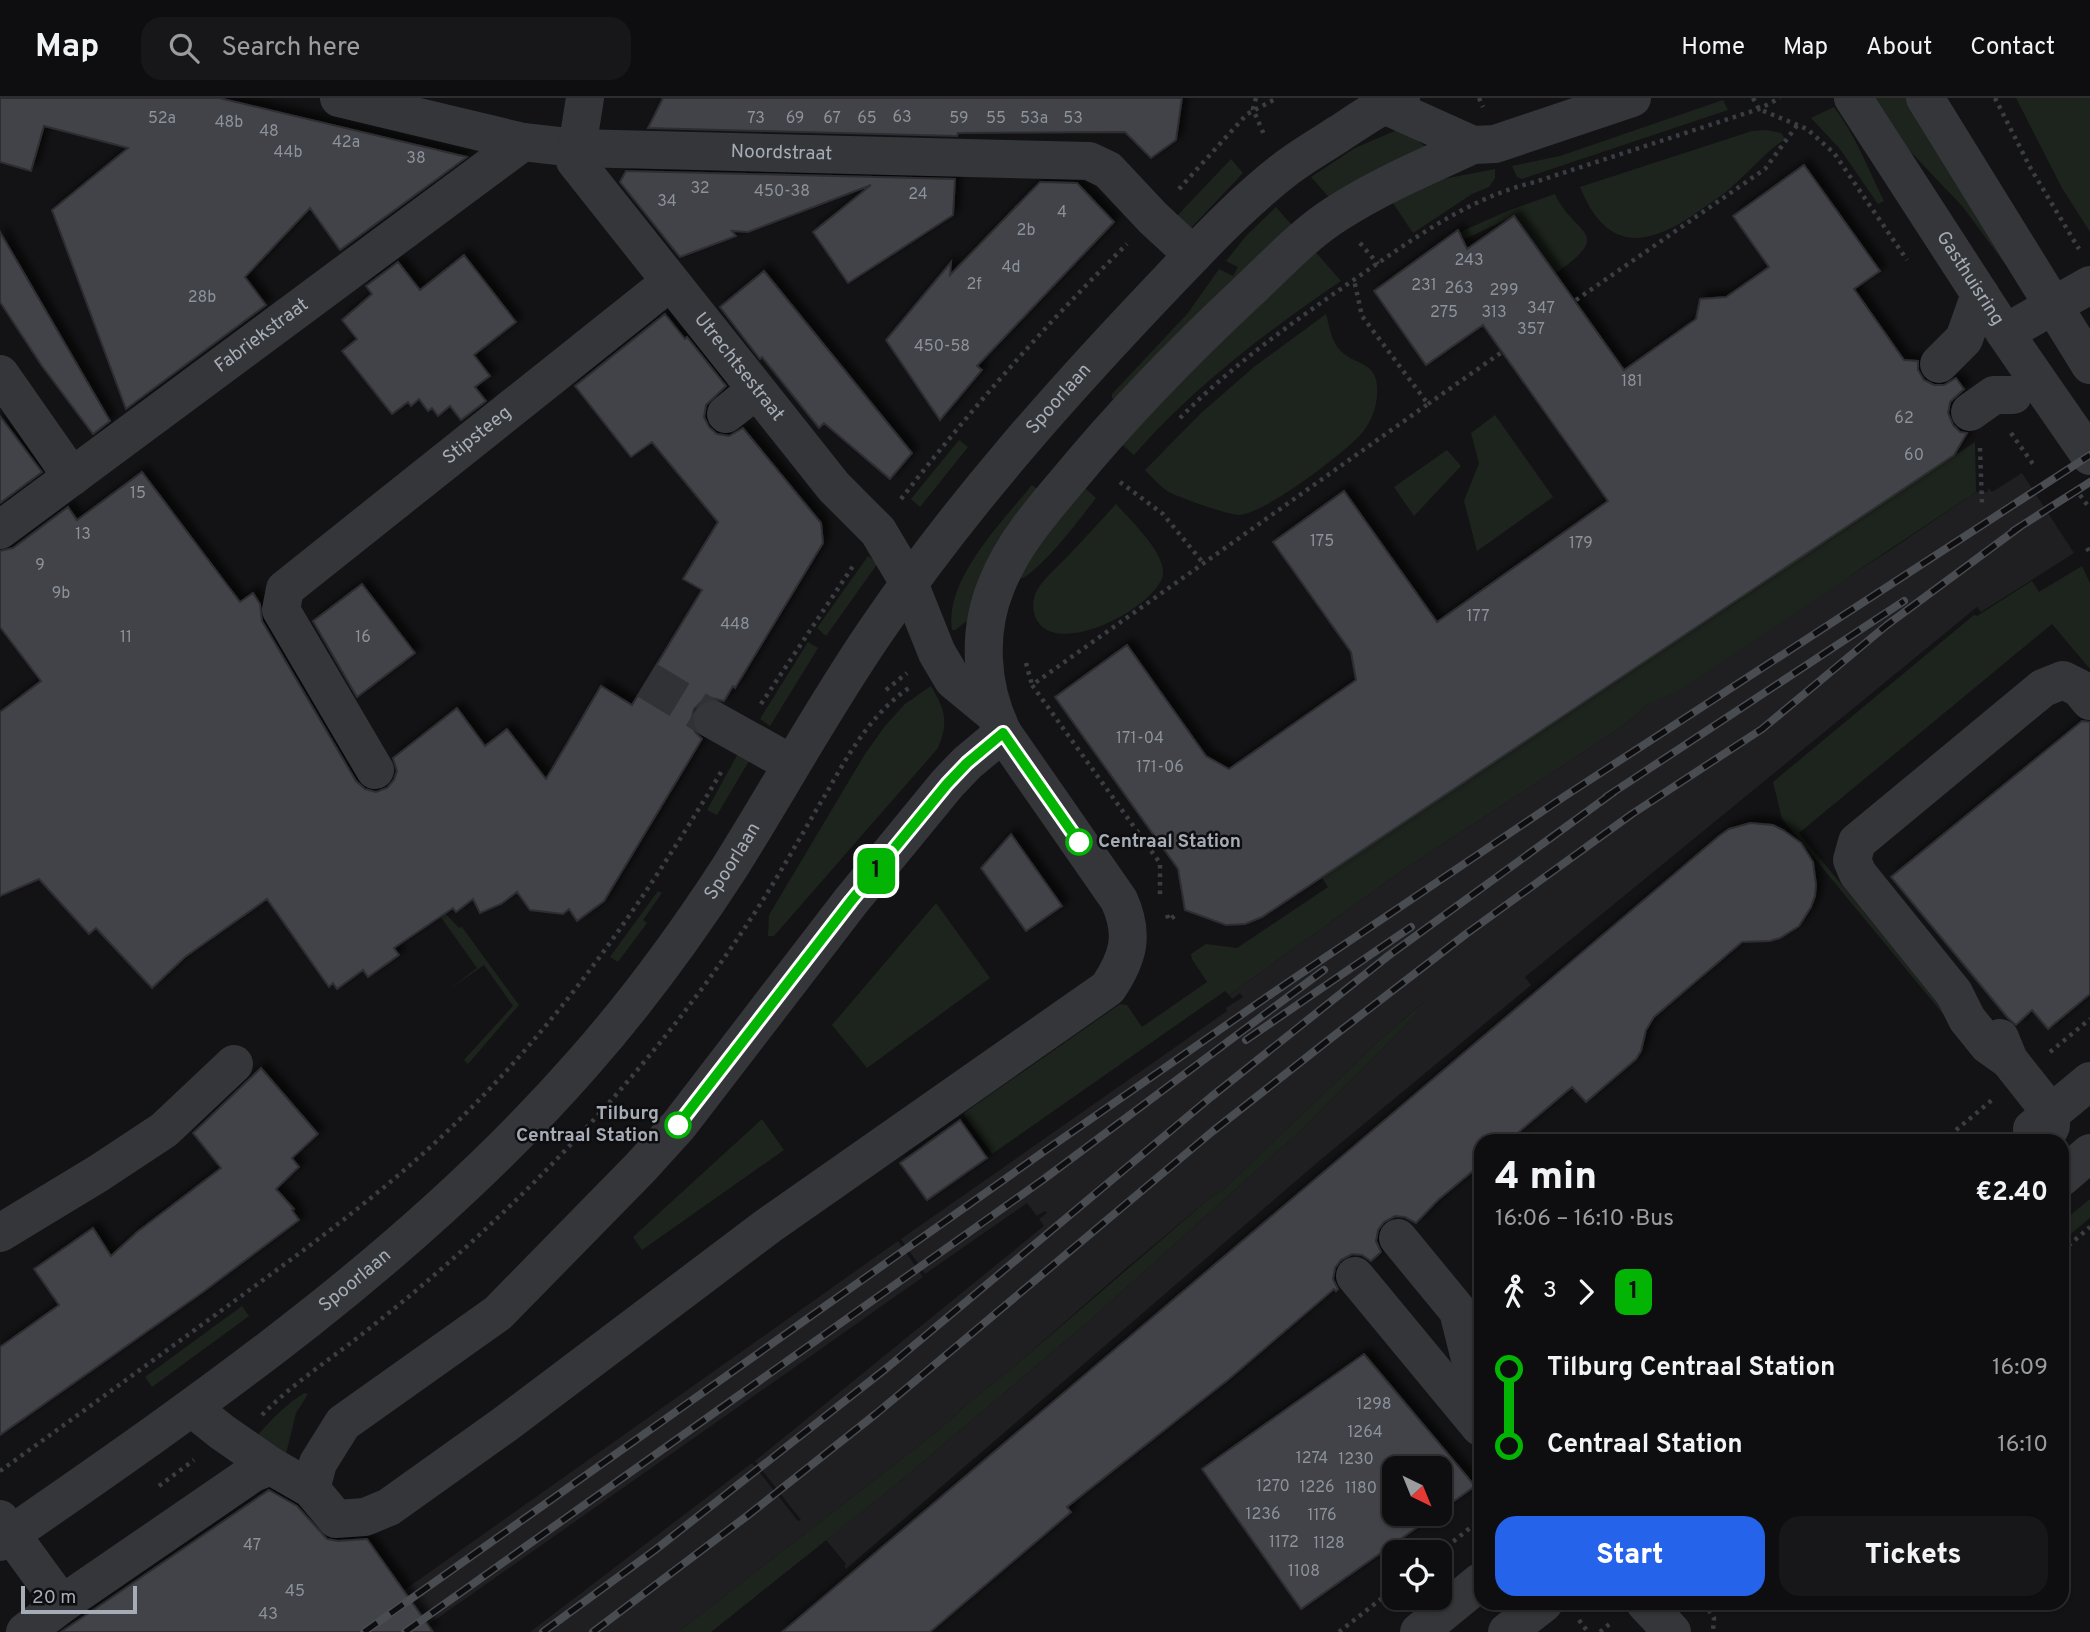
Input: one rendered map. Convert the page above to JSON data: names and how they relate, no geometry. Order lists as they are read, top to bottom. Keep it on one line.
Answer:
{"streets":{"street":["Noordstraat","Gasthuisring","Fabriekstraat","Utrechtsestraat","Spoorlaan","Stipsteeg"]},"crossings":[["Noordstraat","Fabriekstraat"],["Noordstraat","Utrechtsestraat"],["Noordstraat","Spoorlaan"],["Utrechtsestraat","Spoorlaan"],["Utrechtsestraat","Stipsteeg"]],"places":["Centraal Station","Tilburg Centraal Station"],"lines":["bus line 1"],"house_numbers":["63","52a","73","69","67","65","59","55","53a","53","48b","48","42a","44b","38","32","450-38","24","34","4","2b","243","4d","2f","231","263","299","28b","347","275","313","357","450-58","181","62","60","15","13","175","179","9","9b","177","448","11","16","171-04","171-06","1298","1264","1274","1230","1270","1226","1180","1236","1176","1172","1128","47","1108","45","43"],"scale_bar":"20 m","north":"bottom right","page":{"header":"Map","search":"Search here","nav":["Home","Map","About","Contact"],"on_map":"1","heading":["4 min","16:06 – 16:10 · Bus","€2.40"],"legs":["3","1"],"list":[{"name":"Tilburg Centraal Station","value":"16:09"},{"name":"Centraal Station","value":"16:10"}],"buttons":["Start","Tickets"],"scale":"20 m"}}
